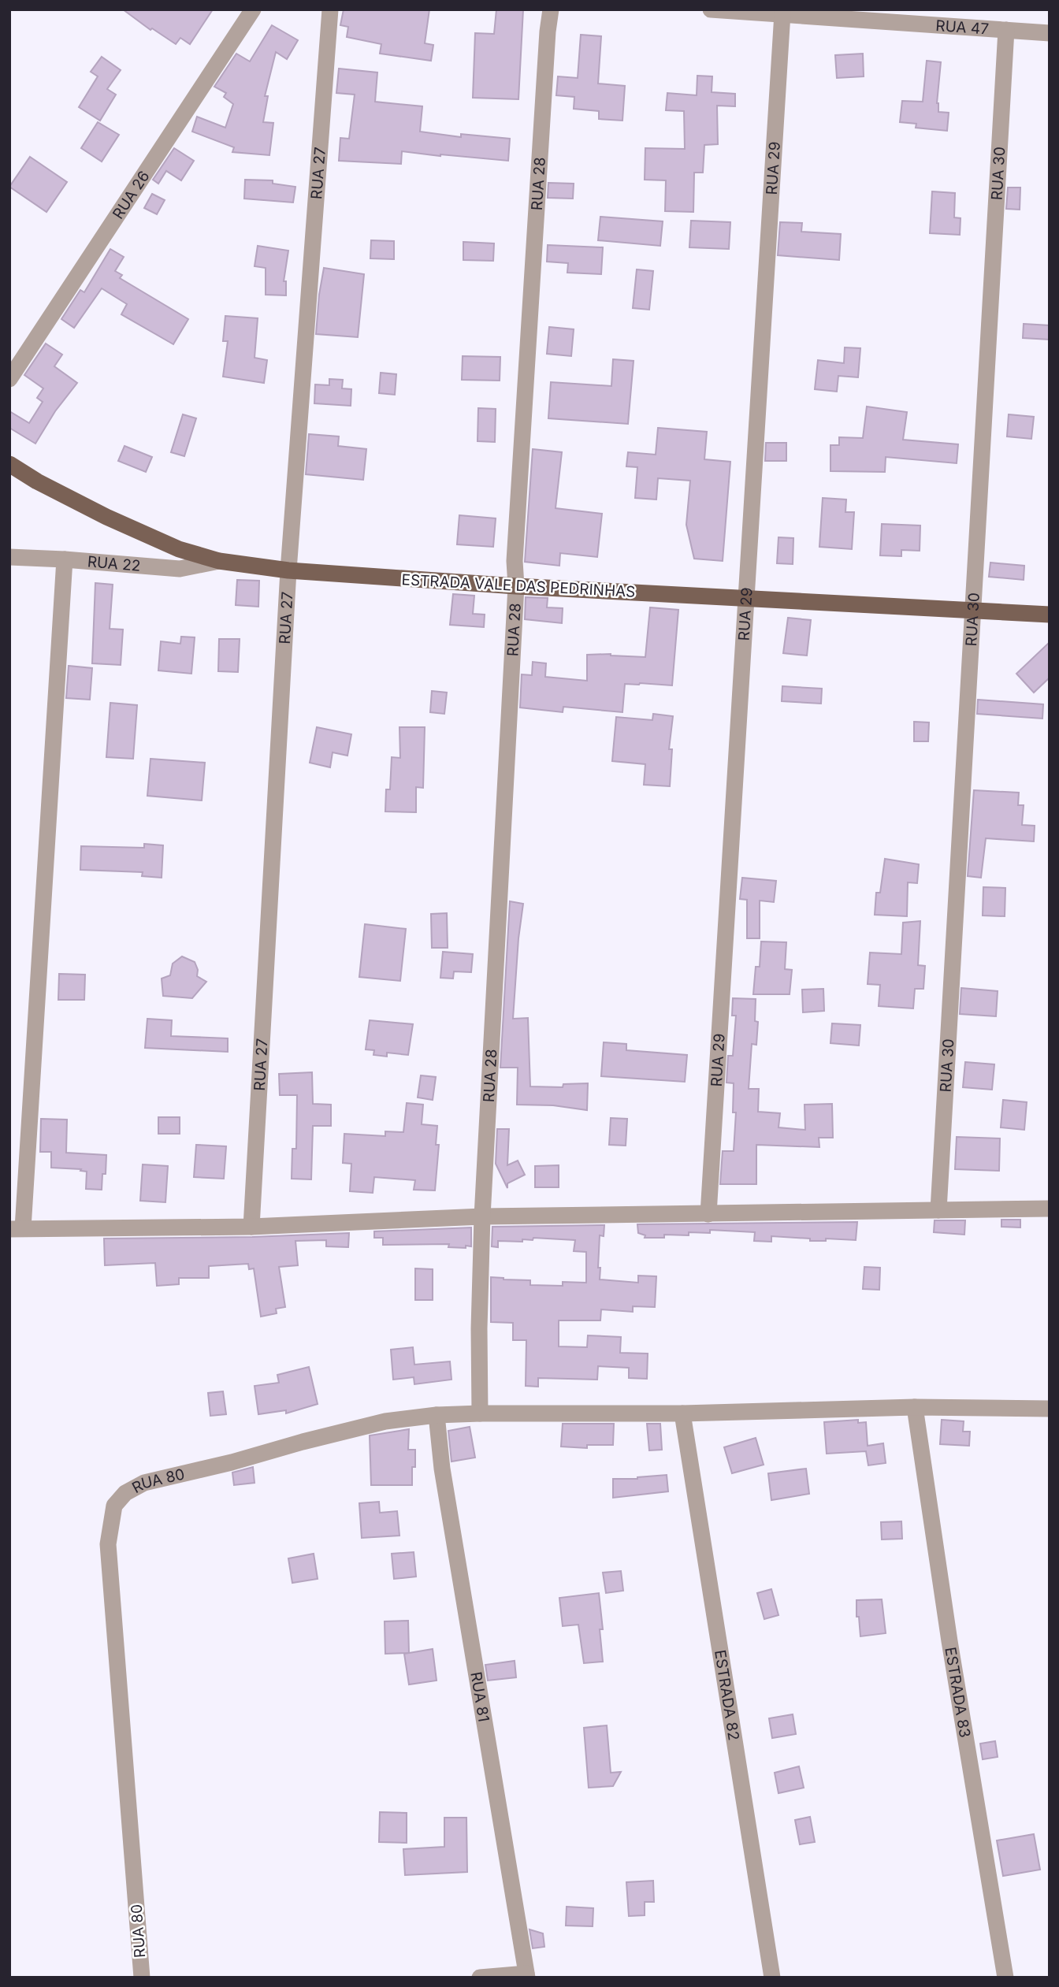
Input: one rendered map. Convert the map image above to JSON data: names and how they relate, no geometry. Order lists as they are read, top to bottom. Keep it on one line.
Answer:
{"streets":{"main road":["ESTRADA VALE DAS PEDRINHAS"],"street":["RUA 47","RUA 29","RUA 27","RUA 30","RUA 28","RUA 26","RUA 22","RUA 80","ESTRADA 83","ESTRADA 82","RUA 81"]},"crossings":[["RUA 47","RUA 29"],["RUA 47","RUA 30"],["RUA 29","ESTRADA VALE DAS PEDRINHAS"],["RUA 27","ESTRADA VALE DAS PEDRINHAS"],["RUA 30","ESTRADA VALE DAS PEDRINHAS"],["RUA 28","ESTRADA VALE DAS PEDRINHAS"],["RUA 22","ESTRADA VALE DAS PEDRINHAS"],["RUA 80","ESTRADA 83"],["RUA 80","ESTRADA 82"],["RUA 80","RUA 81"]]}
